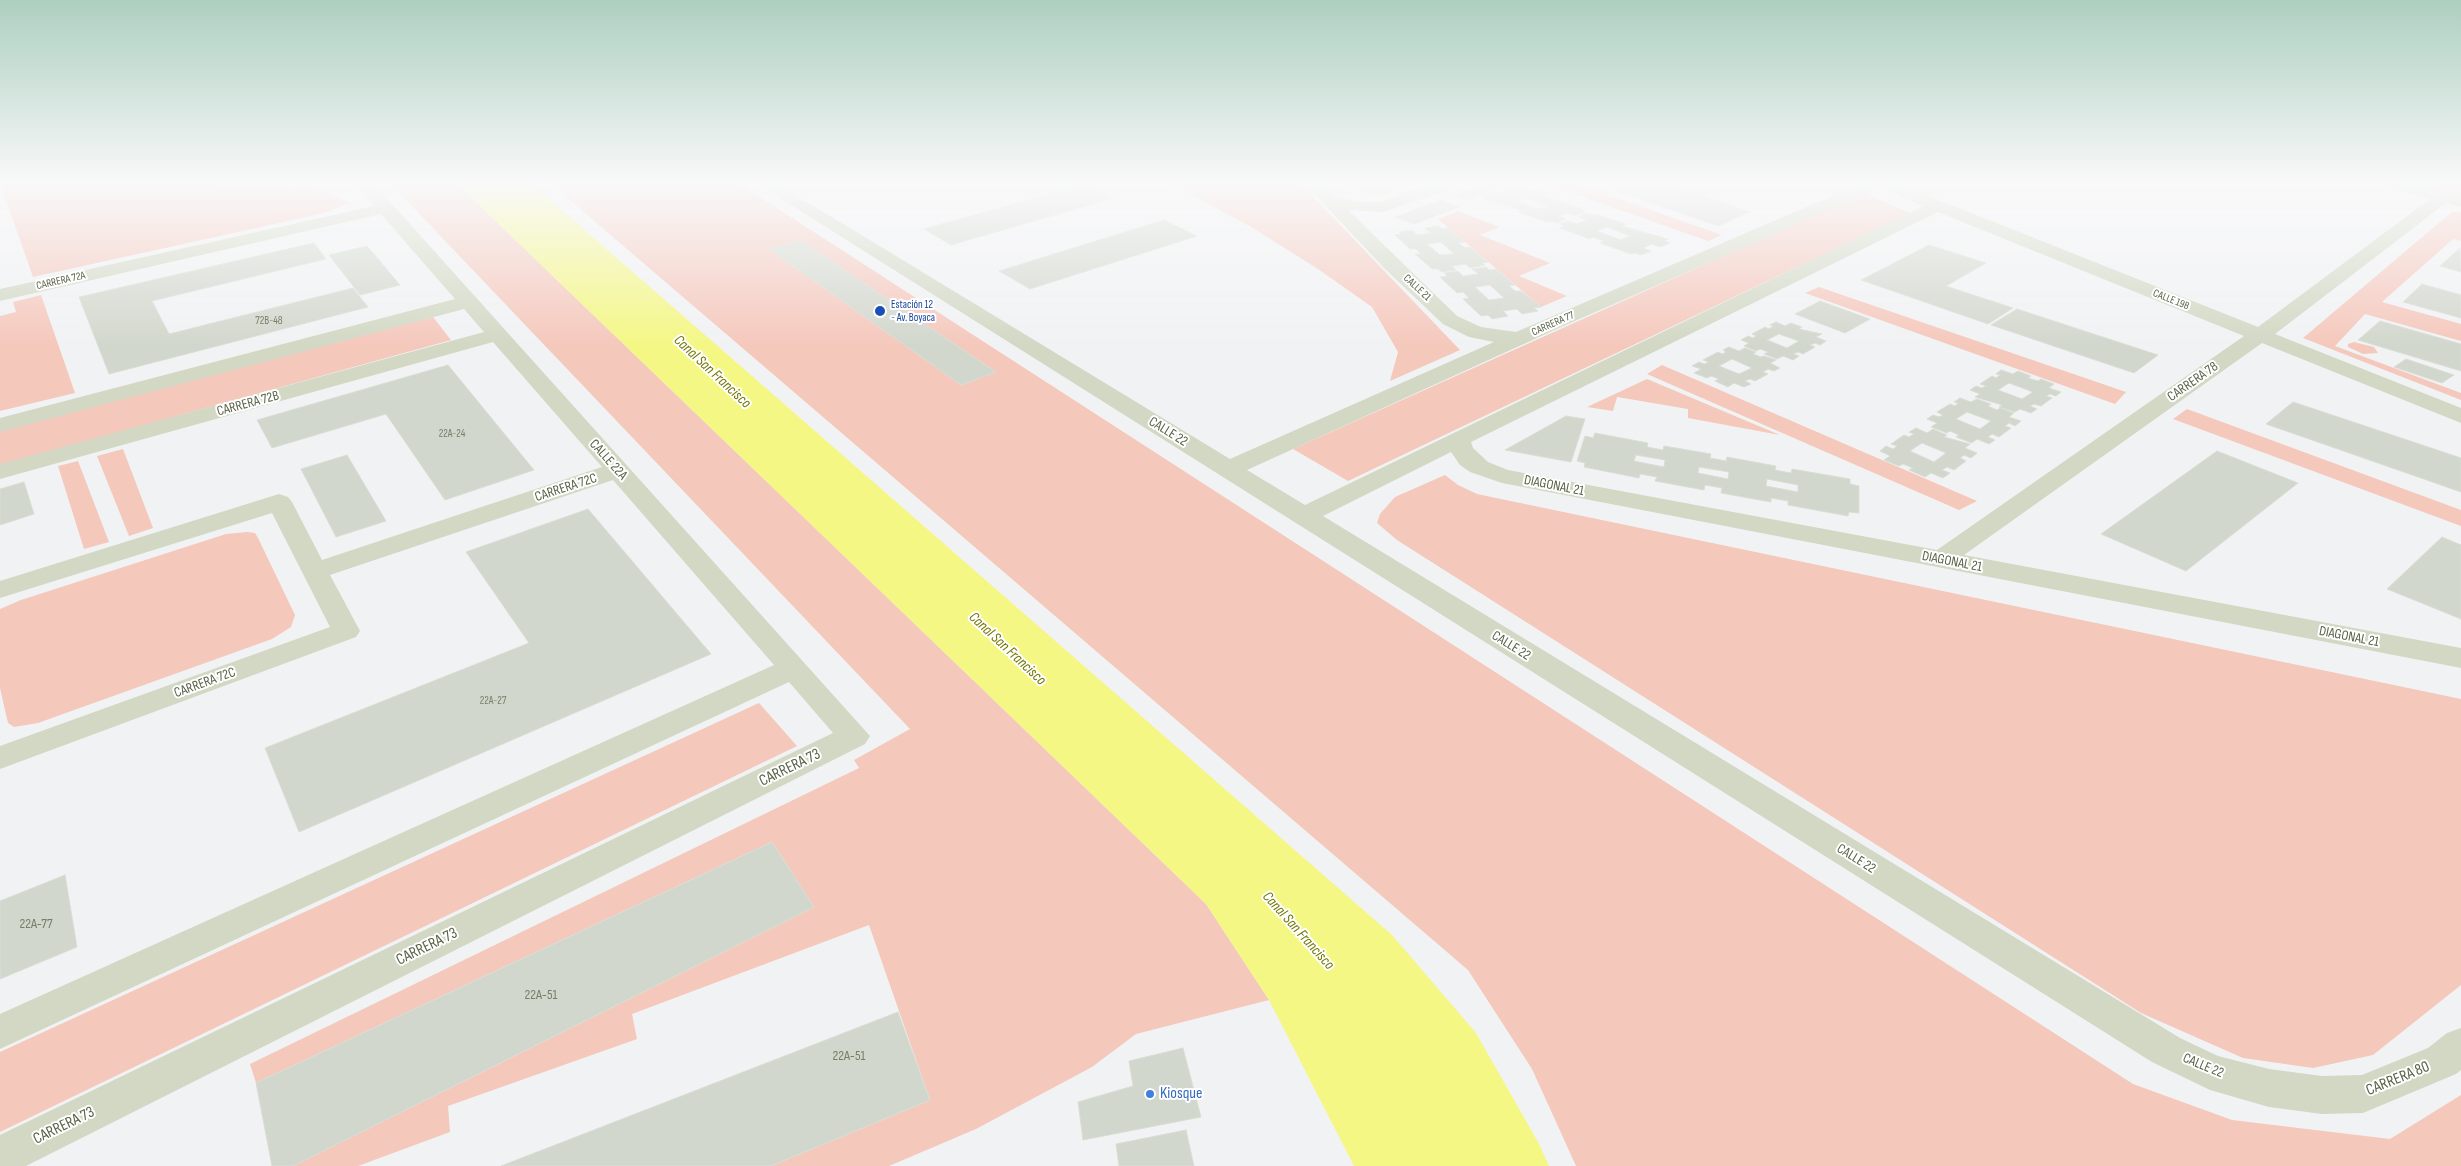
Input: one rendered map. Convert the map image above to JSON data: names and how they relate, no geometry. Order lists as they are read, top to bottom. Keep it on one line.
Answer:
{"streets":{"street":["CARRERA 72A","CALLE 21","CALLE 19B","CARRERA 77","CARRERA 78","CARRERA 72B","CALLE 22","CALLE 22A","DIAGONAL 21","CARRERA 72C","CARRERA 73","CARRERA 80"]},"crossings":[["CALLE 21","CARRERA 77"],["CALLE 19B","CARRERA 78"],["CARRERA 77","CALLE 22"],["CARRERA 78","DIAGONAL 21"],["CARRERA 72B","CALLE 22A"],["CALLE 22","CARRERA 80"],["CALLE 22A","CARRERA 72C"],["CALLE 22A","CARRERA 73"]],"water":["Canal San Francisco"],"places":["Estación 12 - Av. Boyaca","Kiosque"],"house_numbers":["72B-48","22A-24","22A-27","22A-77","22A-51","22A-51"]}
